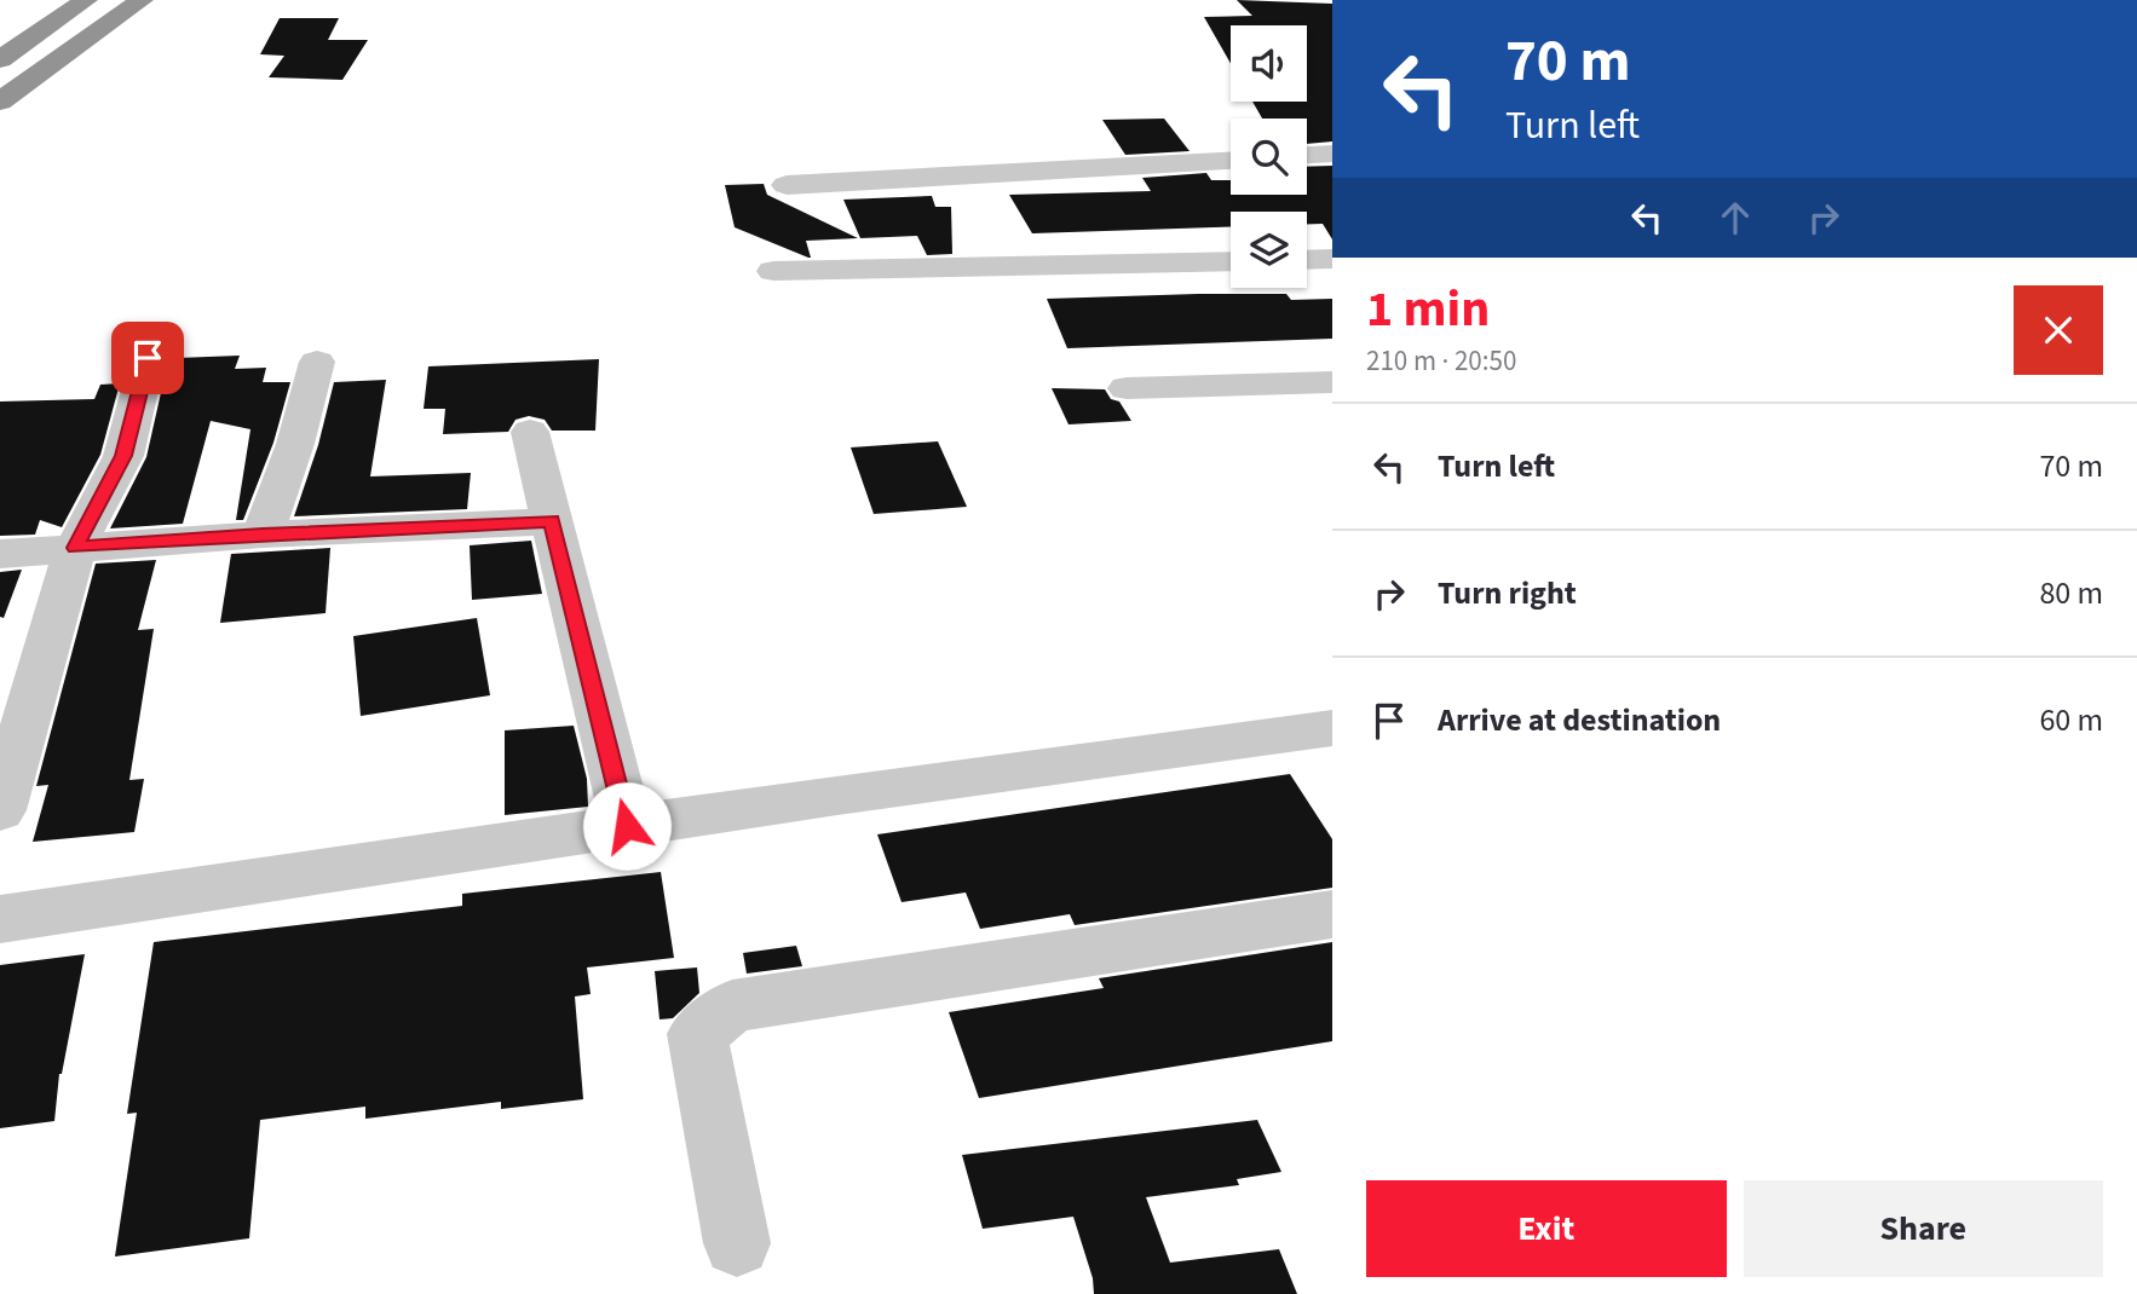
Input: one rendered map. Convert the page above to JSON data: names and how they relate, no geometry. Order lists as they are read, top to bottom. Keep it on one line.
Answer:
{"page":{"turn":["70 m","Turn left"],"heading":["1 min","210 m · 20:50"],"list":[{"name":"Turn left","value":"70 m"},{"name":"Turn right","value":"80 m"},{"name":"Arrive at destination","value":"60 m"}],"buttons":["Exit","Share"]}}
